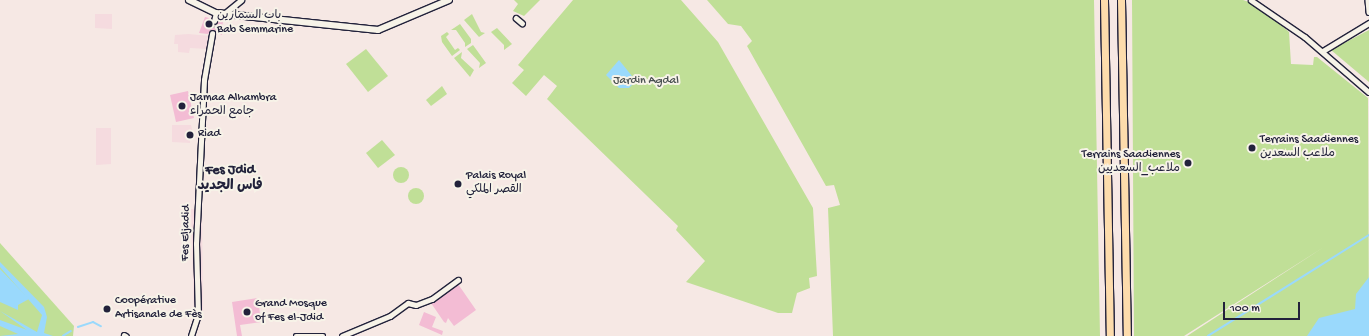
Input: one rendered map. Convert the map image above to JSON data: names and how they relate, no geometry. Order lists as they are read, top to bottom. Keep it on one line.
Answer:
{"streets":{"street":["Fes Eljadid"]},"districts":["Fes Jdid فاس الجديد"],"parks":["Jardin Agdal"],"places":["باب السمارين Bab Semmarine","Jamaa Alhambra جامع الحمراء","Riad","Terrains Saadiennes ملاعب السعدين","Terrains Saadiennes ملاعب_السعديين","Palais Royal القصر الملكي","Coopérative Artisanale de Fès","Grand Mosque of Fes el-Jdid"],"scale_bar":"100 m"}
